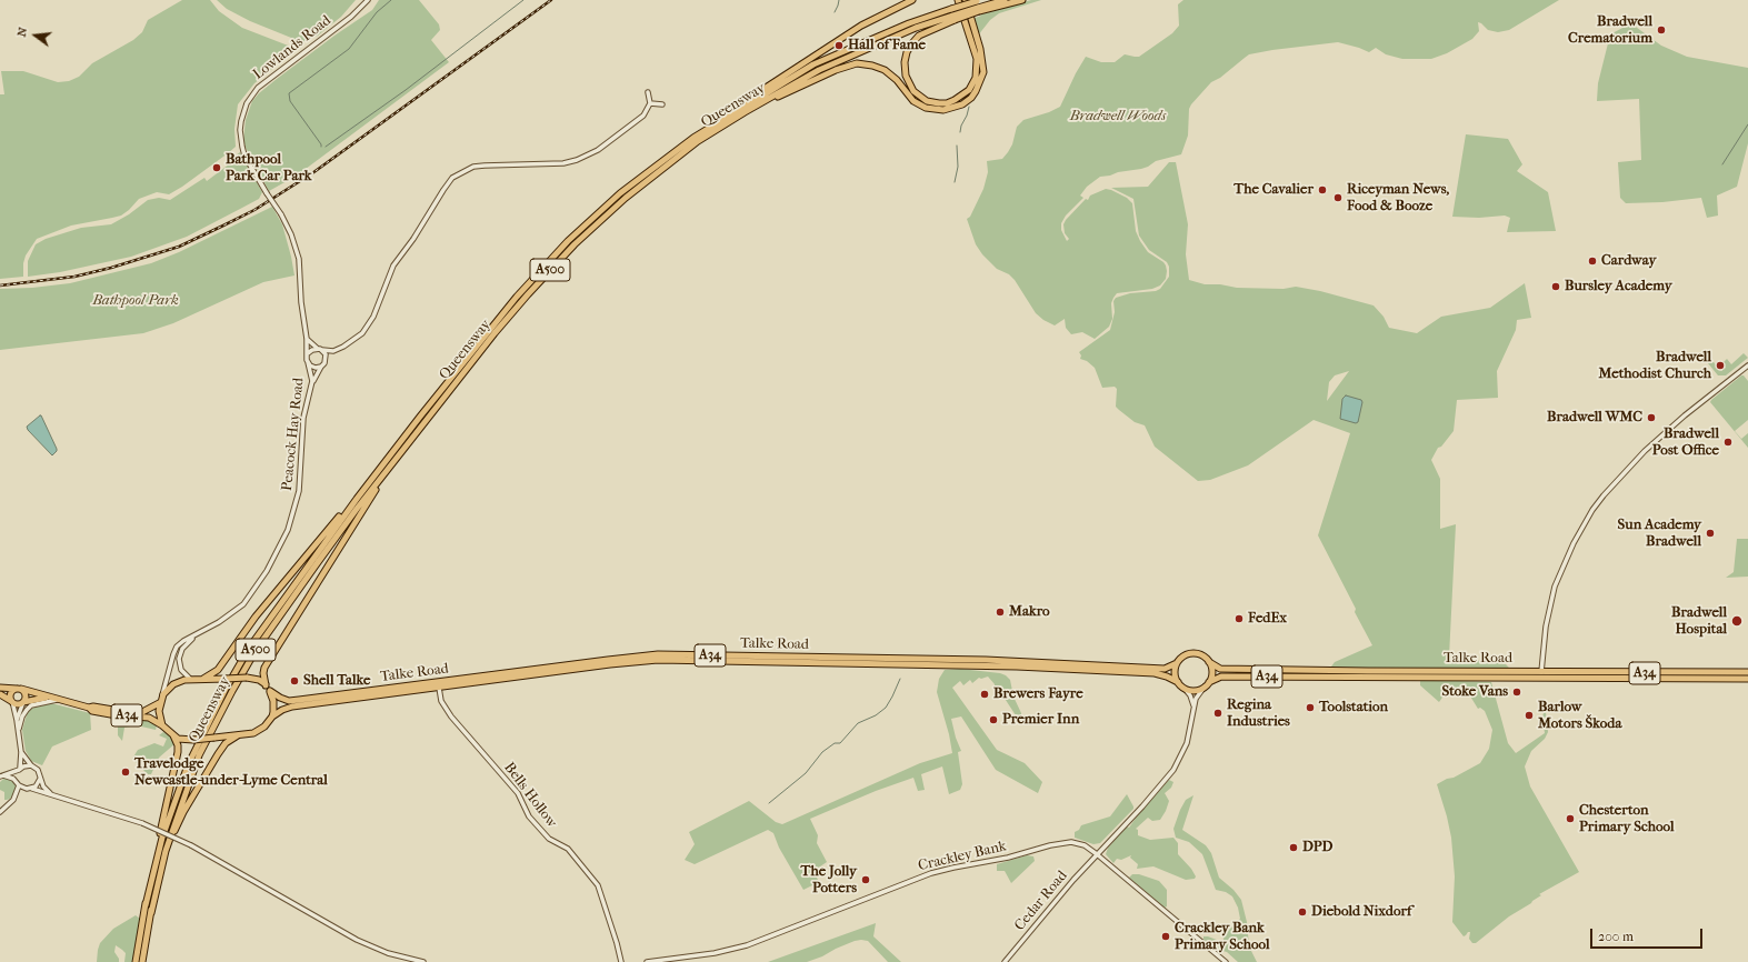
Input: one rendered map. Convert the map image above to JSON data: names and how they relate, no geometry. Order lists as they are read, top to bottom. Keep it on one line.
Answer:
{"streets":{"highway":["Queensway","A500","Talke Road","A34"],"street":["Lowlands Road","Peacock Hay Road","Bells Hollow","Crackley Bank","Cedar Road"]},"crossings":[["Lowlands Road","Peacock Hay Road"],["Queensway","A500"],["Peacock Hay Road","A34"],["Talke Road","A34"],["Talke Road","Bells Hollow"],["Talke Road","Cedar Road"],["A34","Cedar Road"],["Crackley Bank","Cedar Road"]],"parks":["Bradwell Woods","Bathpool Park"],"places":["Bradwell Crematorium","Hall of Fame","Bathpool Park Car Park","The Cavalier","Riceyman News, Food & Booze","Cardway","Bursley Academy","Bradwell Methodist Church","Bradwell WMC","Bradwell Post Office","Sun Academy Bradwell","Makro","FedEx","Bradwell Hospital","Shell Talke","Stoke Vans","Brewers Fayre","Toolstation","Regina Industries","Barlow Motors Škoda","Premier Inn","Travelodge Newcastle-under-Lyme Central","Chesterton Primary School","DPD","The Jolly Potters","Diebold Nixdorf","Crackley Bank Primary School"],"scale_bar":"200 m","north":"left"}
